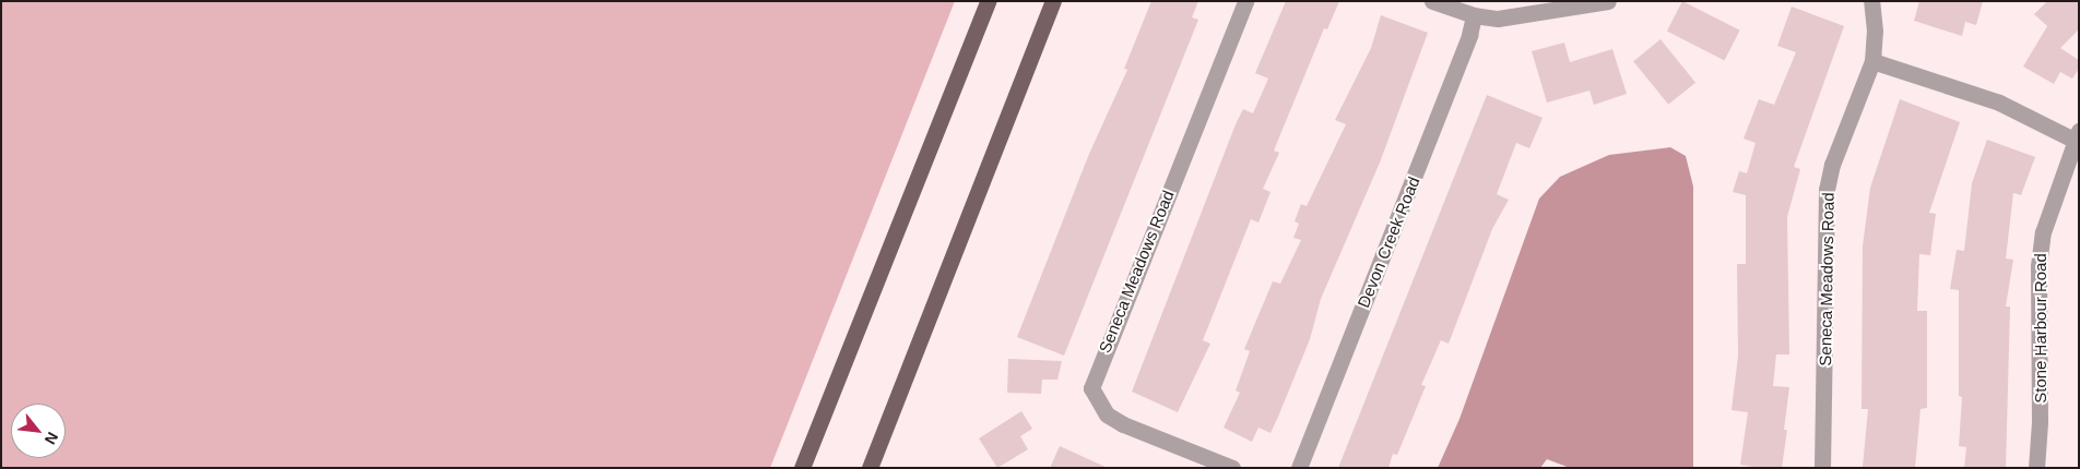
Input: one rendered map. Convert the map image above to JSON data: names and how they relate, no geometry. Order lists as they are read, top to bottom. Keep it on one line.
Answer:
{"streets":{"street":["Devon Creek Road","Seneca Meadows Road","Stone Harbour Road"]},"north":"bottom right"}
